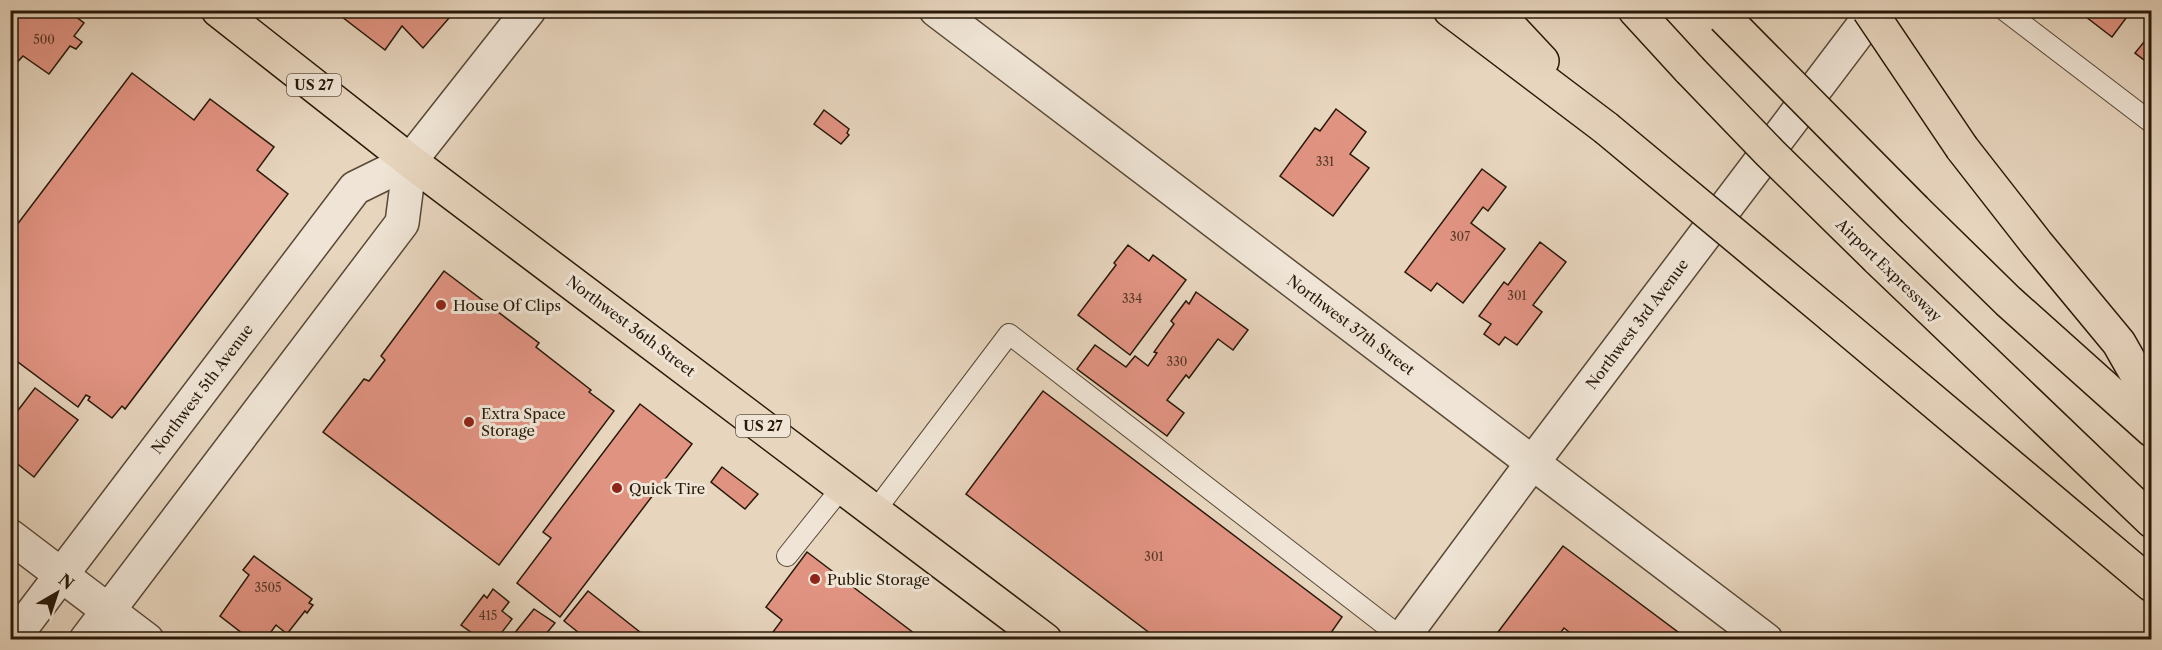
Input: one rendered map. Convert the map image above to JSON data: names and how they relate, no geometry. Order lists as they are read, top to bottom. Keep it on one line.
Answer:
{"streets":{"main road":["US 27","Airport Expressway","Northwest 36th Street"],"street":["Northwest 3rd Avenue","Northwest 37th Street","Northwest 5th Avenue"]},"crossings":[["Northwest 3rd Avenue","Northwest 37th Street"],["Northwest 36th Street","Northwest 5th Avenue"]],"places":["House Of Clips","Extra Space Storage","Quick Tire","Public Storage"],"house_numbers":["500","331","307","301","334","330","301","3505","415"],"north":"top right"}
